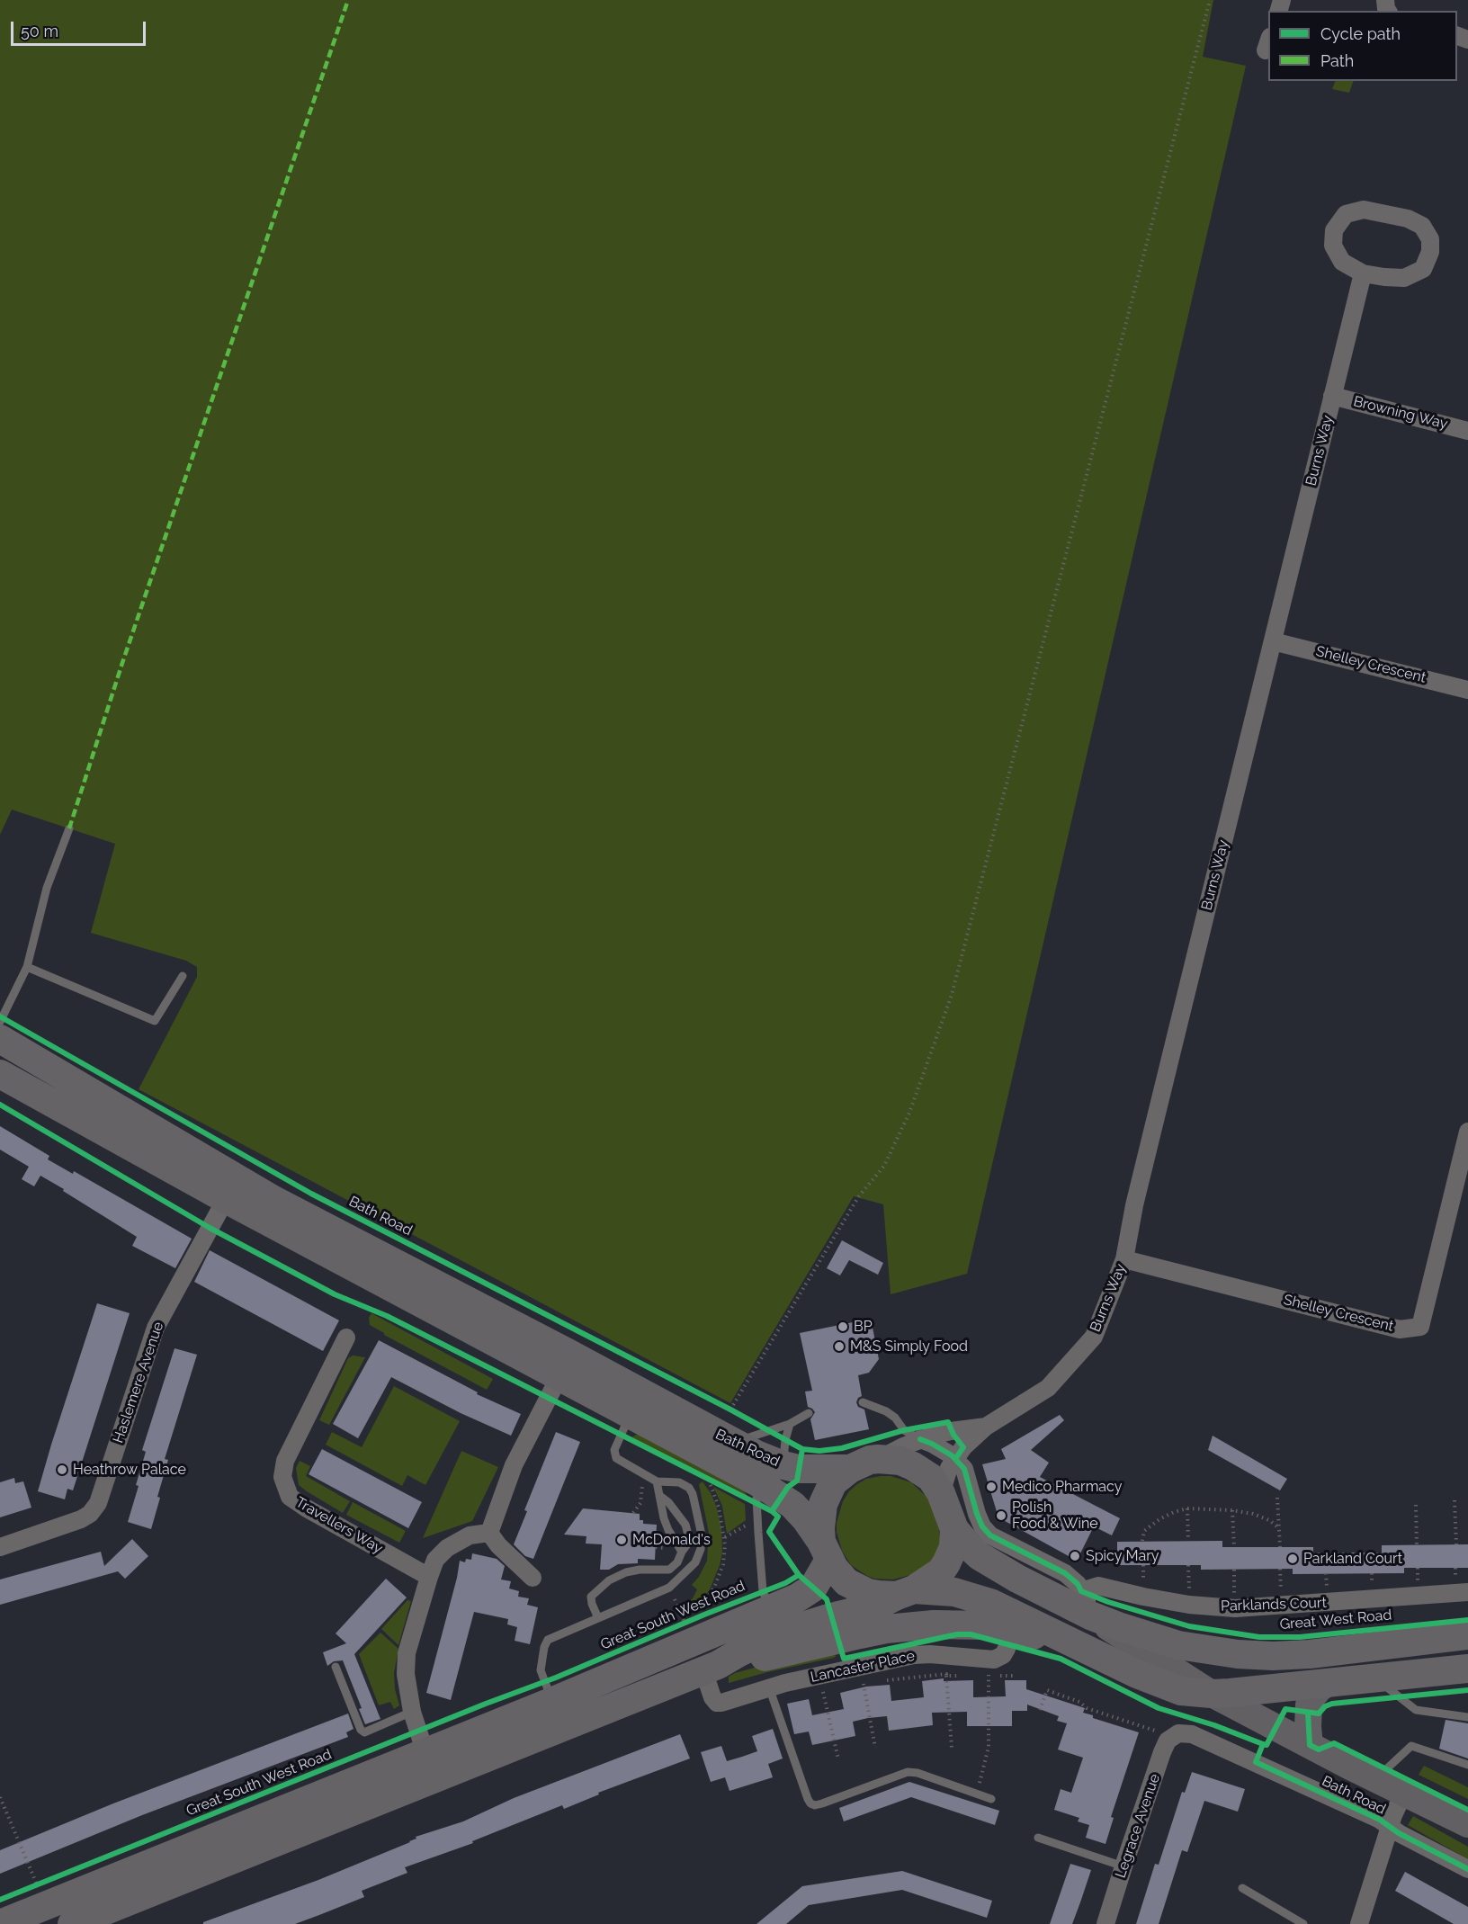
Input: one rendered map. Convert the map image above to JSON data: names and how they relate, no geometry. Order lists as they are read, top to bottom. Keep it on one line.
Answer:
{"streets":{"highway":["Bath Road","Great West Road"],"street":["Browning Way","Burns Way","Shelley Crescent","Haslemere Avenue","Travellers Way","Parklands Court","Lancaster Place","Legrace Avenue"],"cycle path":["Great South West Road"]},"crossings":[["Browning Way","Burns Way"],["Burns Way","Shelley Crescent"],["Burns Way","Bath Road"],["Bath Road","Haslemere Avenue"],["Bath Road","Parklands Court"],["Bath Road","Great West Road"],["Bath Road","Lancaster Place"],["Bath Road","Legrace Avenue"],["Parklands Court","Great West Road"]],"places":["BP","M&S Simply Food","Heathrow Palace","Medico Pharmacy","Polish Food & Wine","McDonald's","Spicy Mary","Parkland Court"],"legend":["Cycle path","Path"],"scale_bar":"50 m"}
